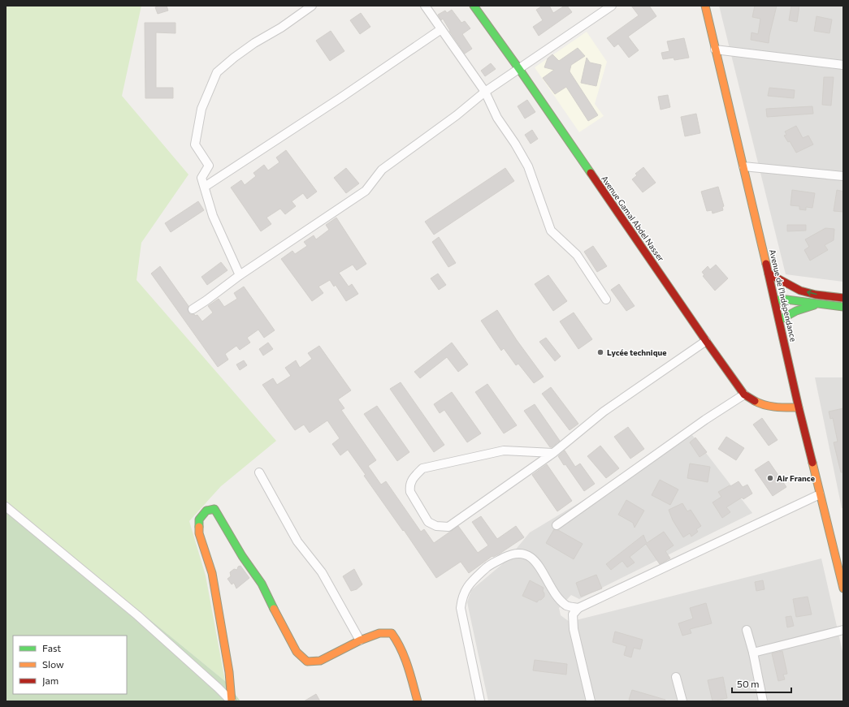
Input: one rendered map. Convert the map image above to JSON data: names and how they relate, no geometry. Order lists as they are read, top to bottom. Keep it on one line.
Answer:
{"streets":{"street":["Avenue Gamal Abdel Nasser","Avenue de l'Indépendance"]},"crossings":[["Avenue Gamal Abdel Nasser","Avenue de l'Indépendance"]],"places":["Lycée technique","Air France"],"legend":["Fast","Slow","Jam"],"scale_bar":"50 m"}
